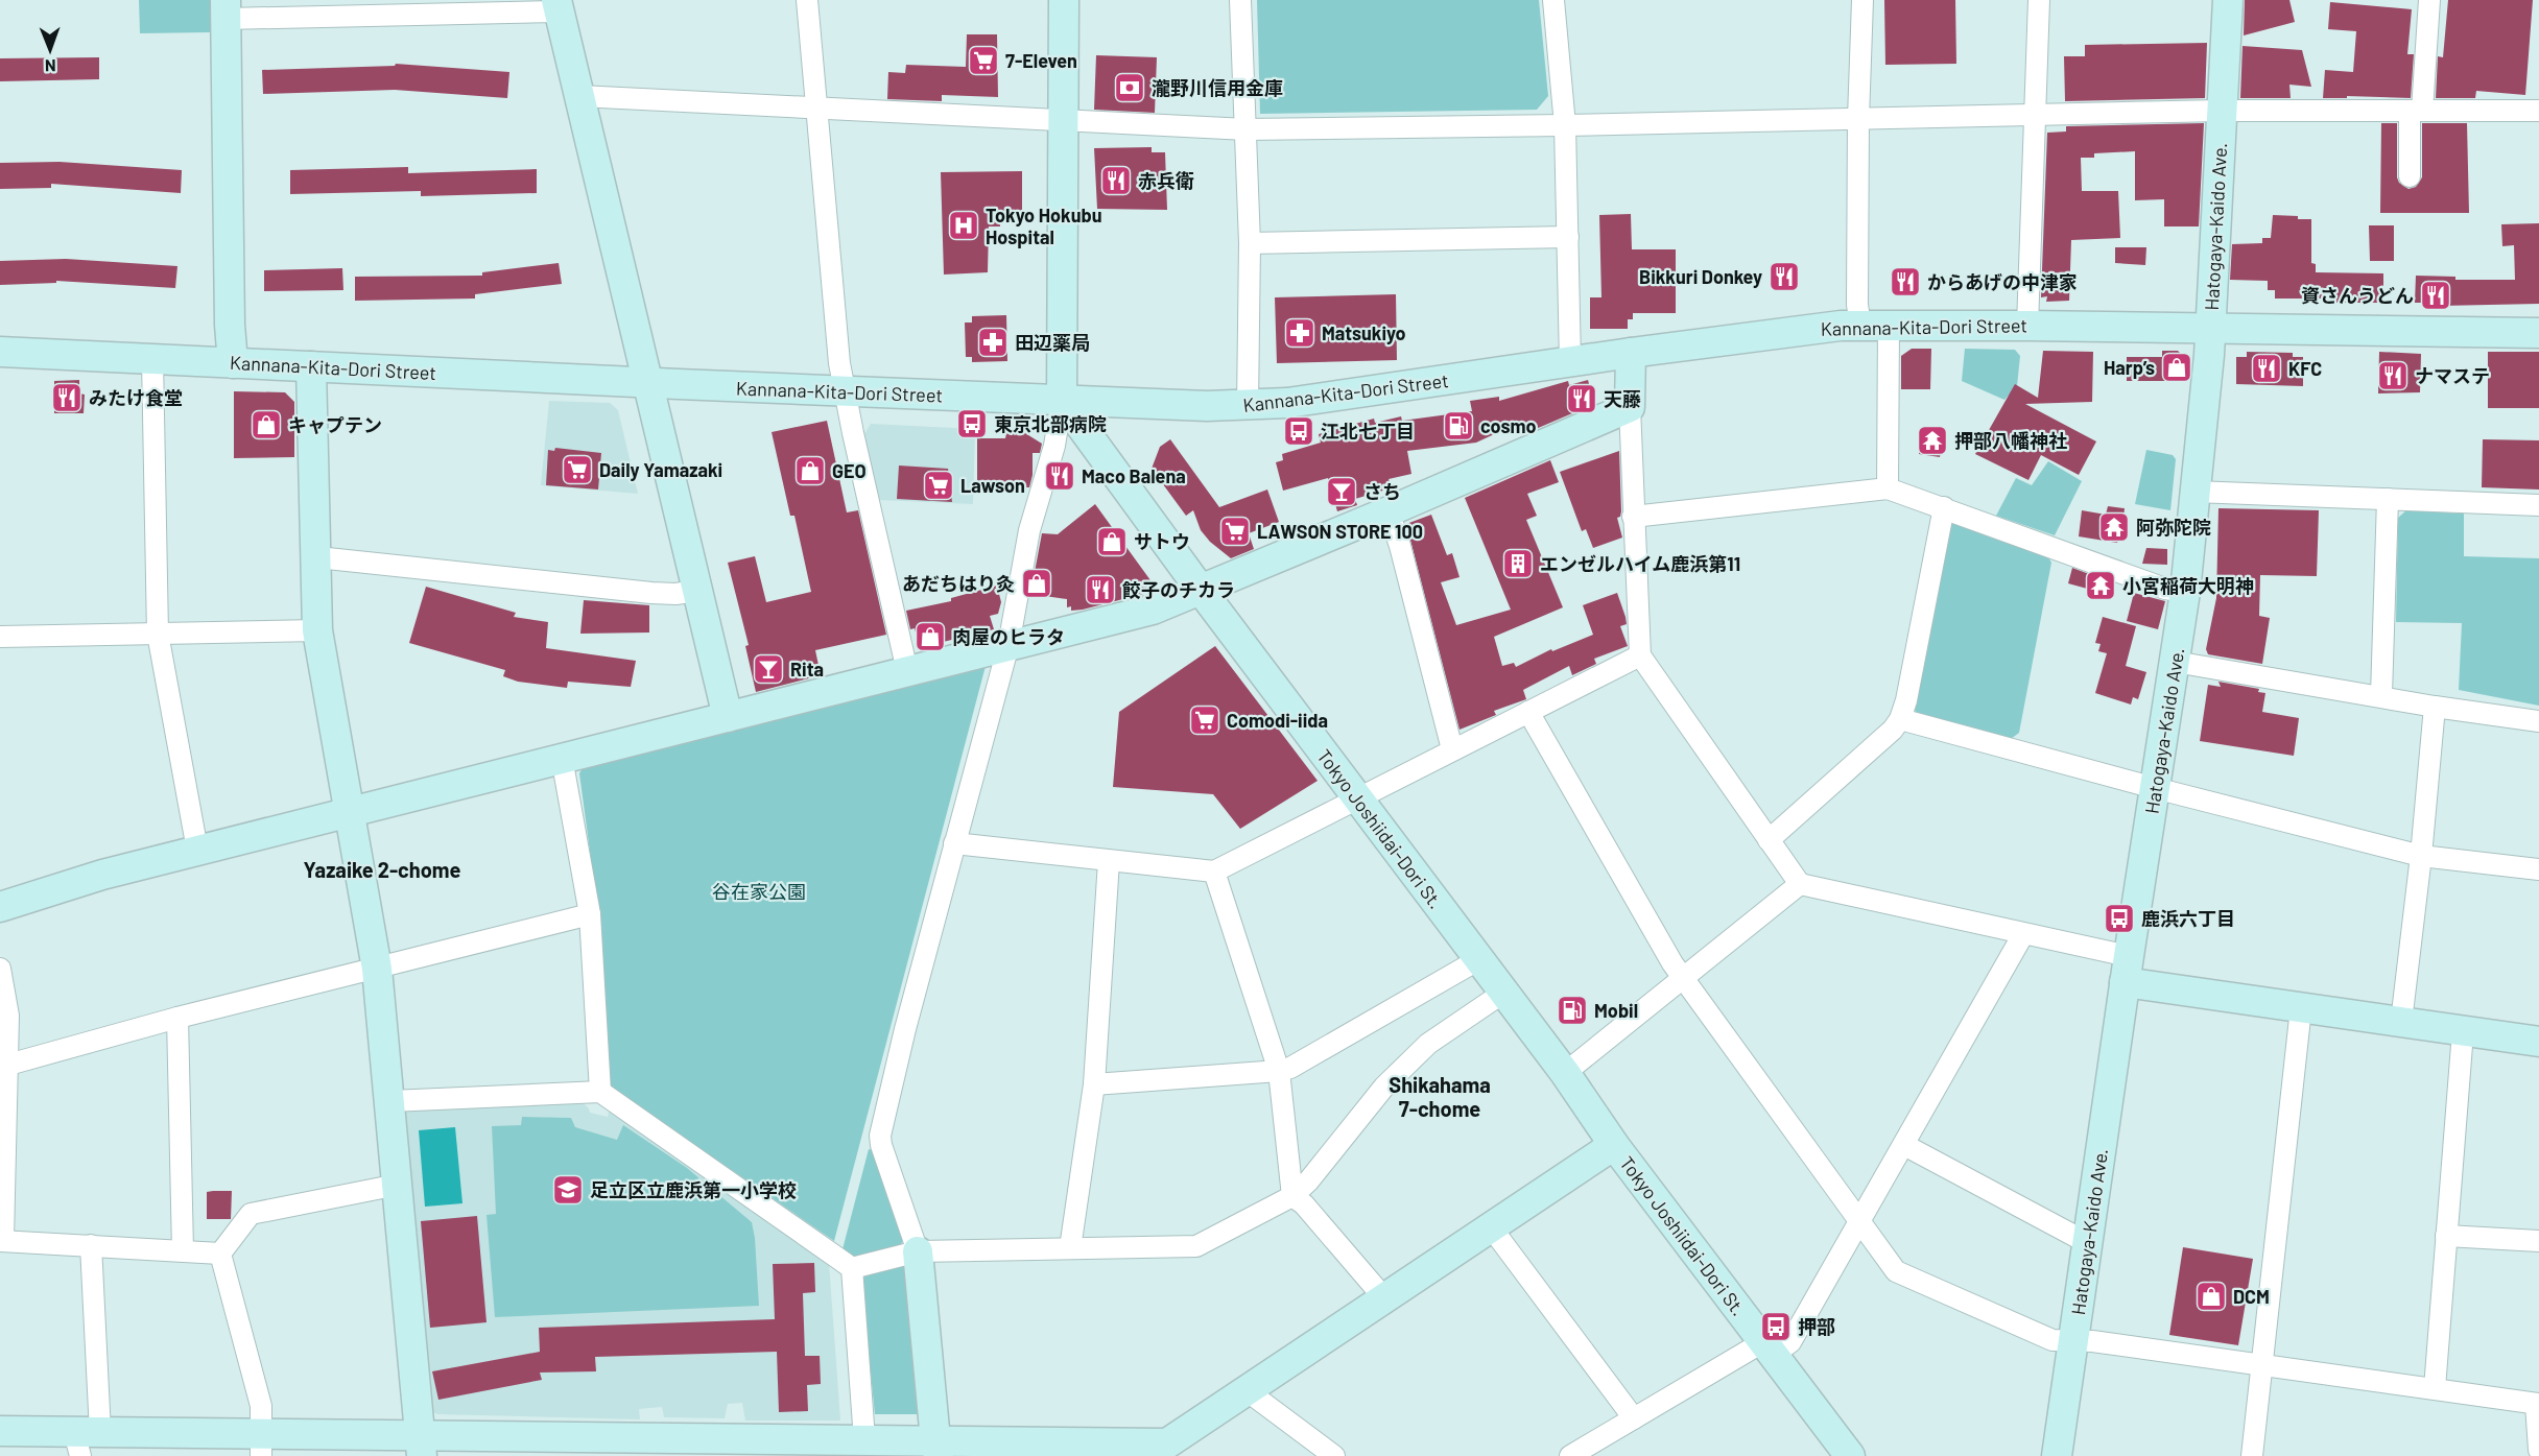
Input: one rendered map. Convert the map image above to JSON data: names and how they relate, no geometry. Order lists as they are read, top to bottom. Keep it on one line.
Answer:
{"streets":{"street":["Hatogaya-Kaido Ave.","Kannana-Kita-Dori Street","Tokyo Joshiidai-Dori St."]},"crossings":[["Hatogaya-Kaido Ave.","Kannana-Kita-Dori Street"],["Kannana-Kita-Dori Street","Tokyo Joshiidai-Dori St."]],"districts":["Yazaike 2-chome","Shikahama 7-chome"],"parks":["谷在家公園"],"places":{"supermarket":["7-Eleven","Daily Yamazaki","Lawson","LAWSON STORE 100","Comodi-iida"],"bank":["瀧野川信用金庫"],"restaurant":["赤兵衛","Bikkuri Donkey","からあげの中津家","資さんうどん","KFC","ナマステ","みたけ食堂","天藤","Maco Balena","餃子のチカラ"],"hospital":["Tokyo Hokubu Hospital"],"pharmacy":["Matsukiyo","田辺薬局"],"shop":["Harp’s","キャプテン","GEO","サトウ","あだちはり灸","肉屋のヒラタ","DCM"],"bus stop":["東京北部病院","江北七丁目","鹿浜六丁目","押部"],"fuel station":["cosmo","Mobil"],"temple":["押部八幡神社","阿弥陀院","小宮稲荷大明神"],"bar":["さち","Rita"],"building":["エンゼルハイム鹿浜第11"],"school or university":["足立区立鹿浜第一小学校"]},"north":"bottom"}
